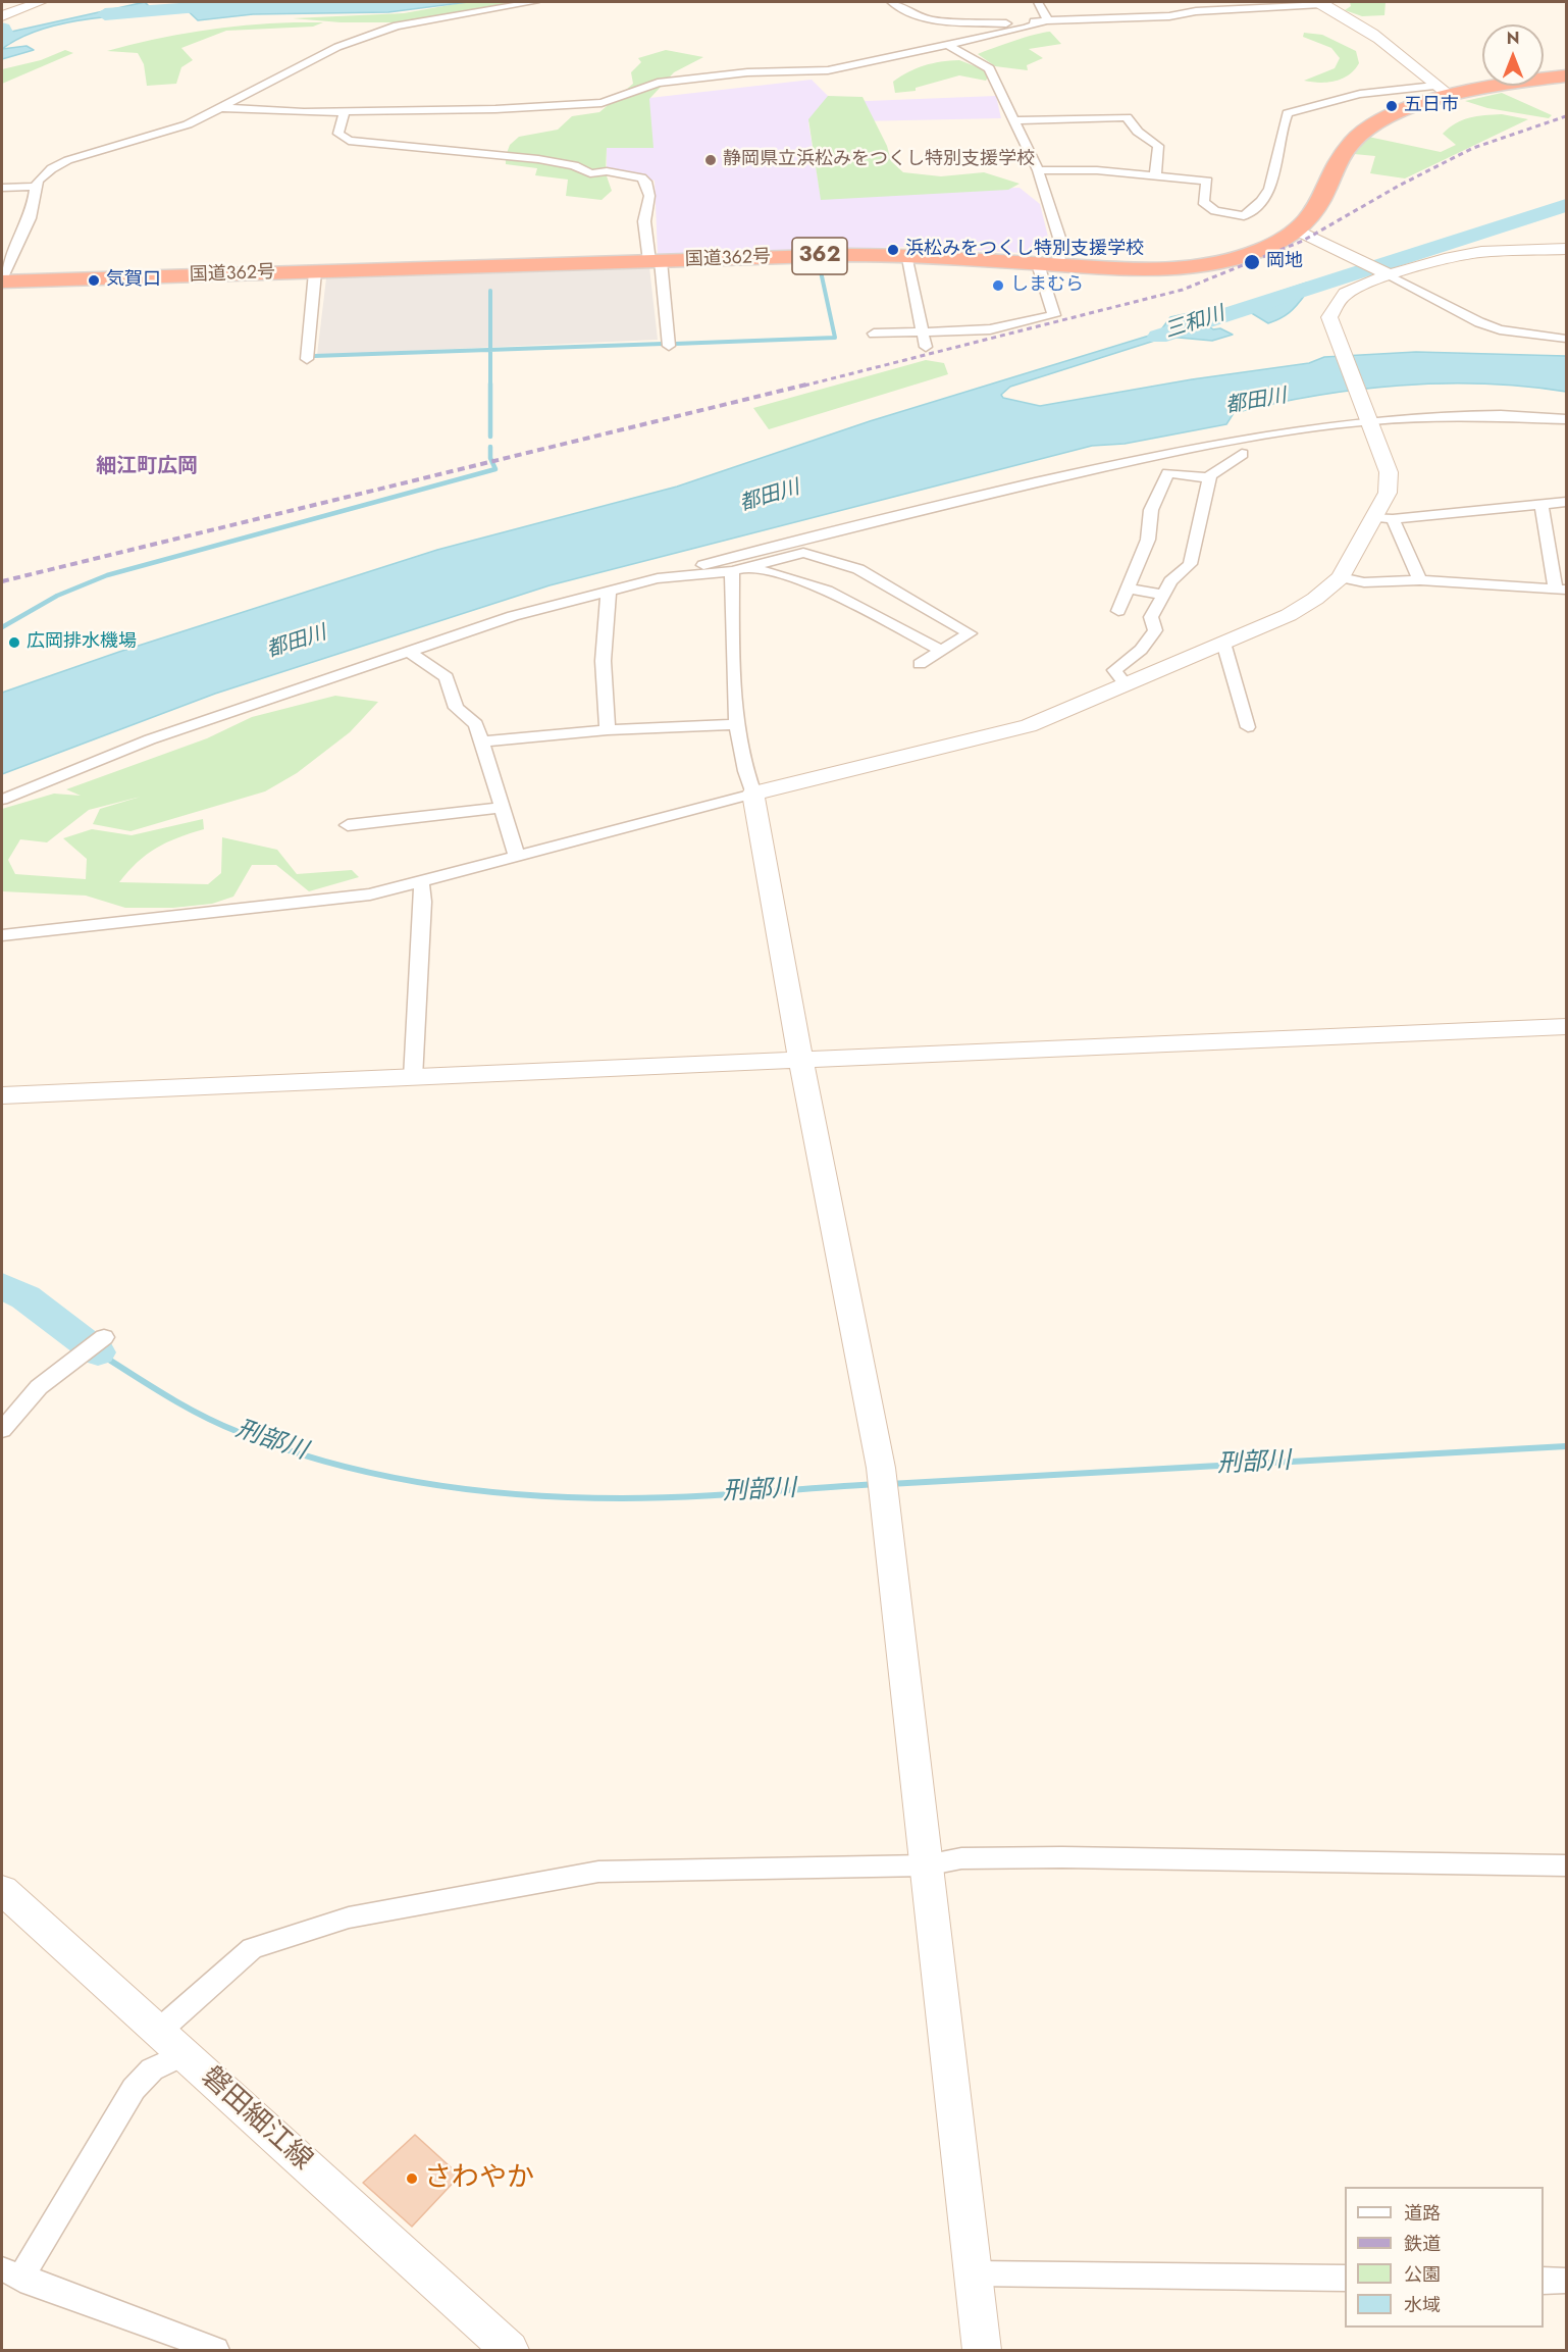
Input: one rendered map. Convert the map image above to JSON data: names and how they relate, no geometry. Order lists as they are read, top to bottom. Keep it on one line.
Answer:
{"streets":{"highway":["362","国道362号"],"street":["磐田細江線"]},"districts":["細江町広岡"],"water":["三和川","都田川","刑部川"],"places":["五日市","静岡県立浜松みをつくし特別支援学校","浜松みをつくし特別支援学校","岡地","気賀口","しまむら","広岡排水機場","さわやか"],"legend":["道路","鉄道","公園","水域"],"north":"top"}
